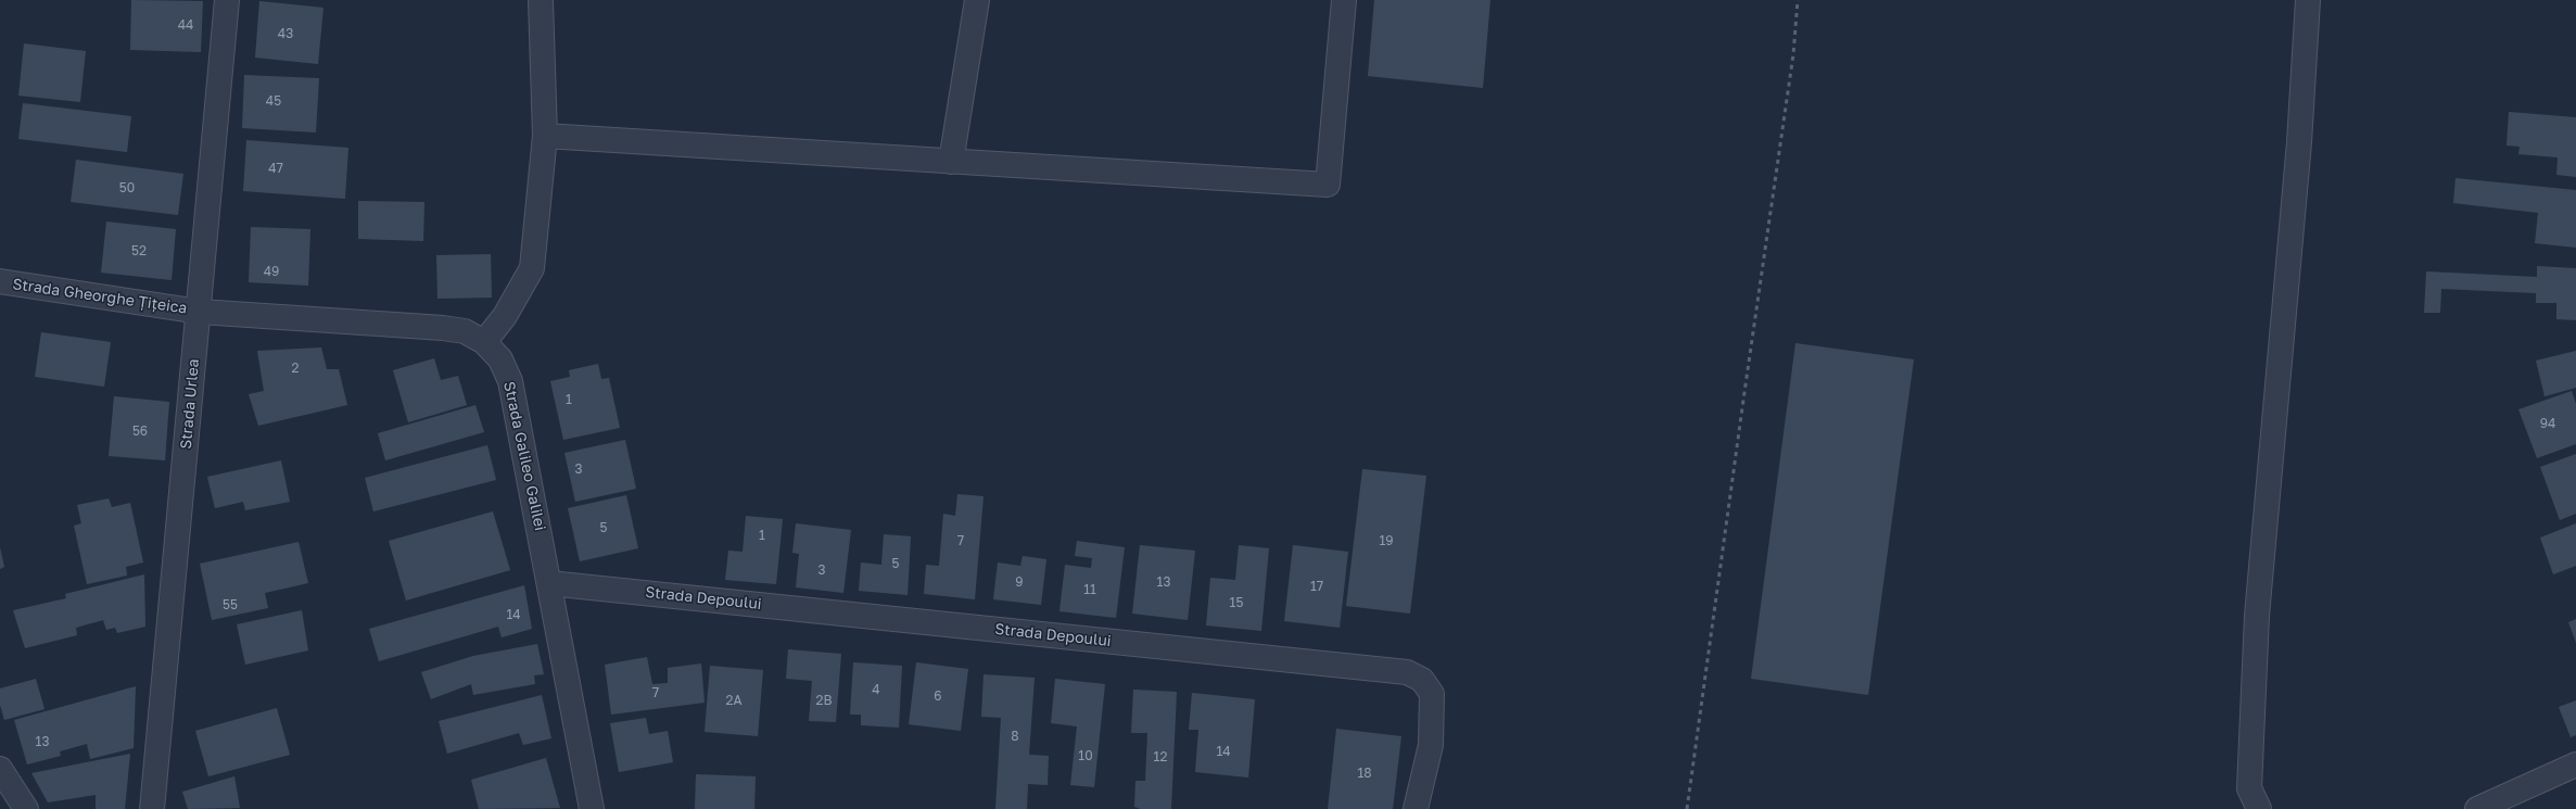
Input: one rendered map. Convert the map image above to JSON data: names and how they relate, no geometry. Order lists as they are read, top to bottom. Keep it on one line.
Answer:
{"streets":{"street":["Strada Gheorghe Țițeica","Strada Urlea","Strada Galileo Galilei","Strada Depoului"]},"crossings":[["Strada Gheorghe Țițeica","Strada Urlea"],["Strada Gheorghe Țițeica","Strada Galileo Galilei"],["Strada Urlea","Strada Galileo Galilei"],["Strada Galileo Galilei","Strada Depoului"]],"house_numbers":["44","43","45","47","50","52","49","2","1","94","56","3","5","1","7","19","5","3","9","13","17","11","15","55","14","4","7","6","2A","2B","8","13","14","10","12","18"]}
